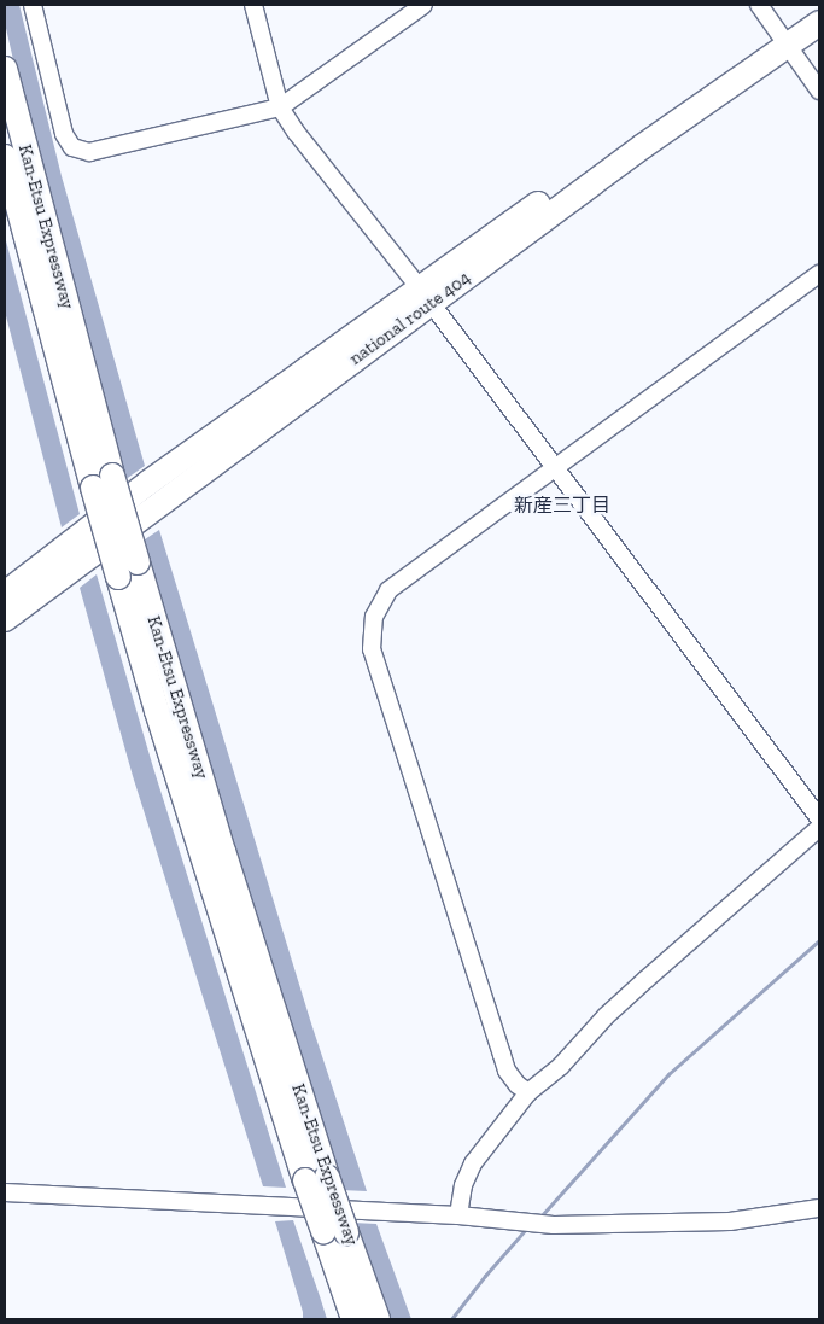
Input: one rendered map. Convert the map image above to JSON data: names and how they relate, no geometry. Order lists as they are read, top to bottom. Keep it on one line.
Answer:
{"streets":{"highway":["Kan-Etsu Expressway","national route 404"]},"districts":["新産三丁目"]}
